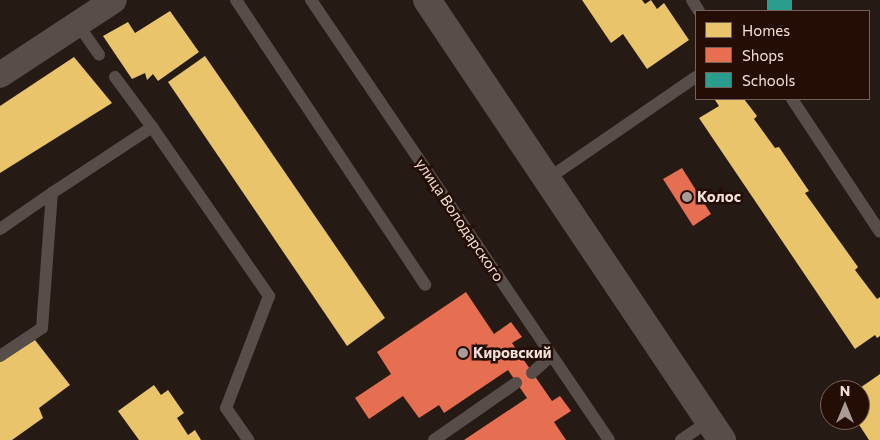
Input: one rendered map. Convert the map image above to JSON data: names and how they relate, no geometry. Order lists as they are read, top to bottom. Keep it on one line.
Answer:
{"streets":{"lane":["улица Володарского"]},"places":["Колос","Кировский"],"legend":["Homes","Shops","Schools"],"north":"top"}
